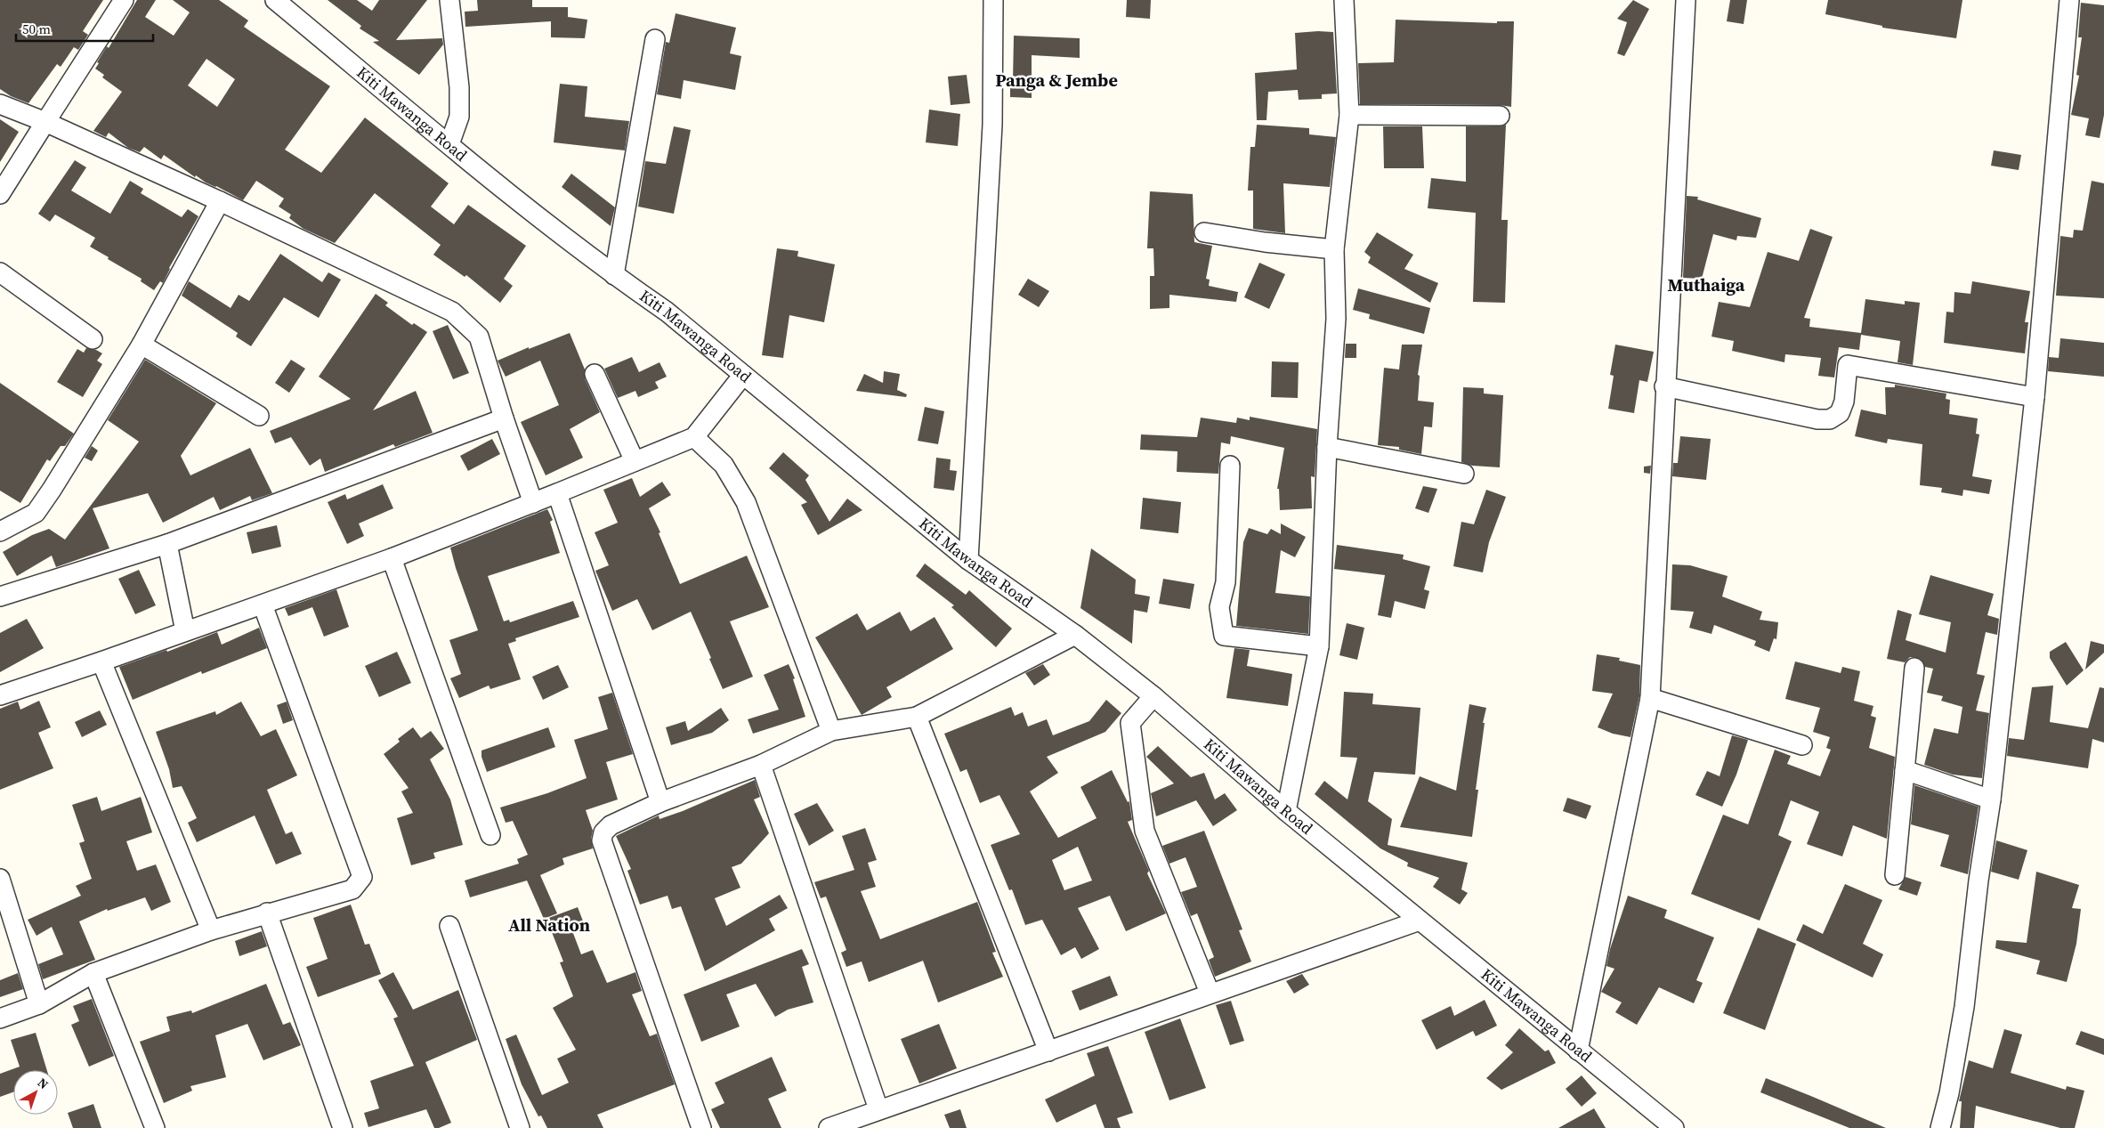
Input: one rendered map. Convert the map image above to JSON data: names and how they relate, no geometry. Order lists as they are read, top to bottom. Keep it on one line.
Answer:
{"streets":{"street":["Kiti Mawanga Road"]},"districts":["Panga & Jembe","Muthaiga","All Nation"],"scale_bar":"50 m","north":"top right"}
